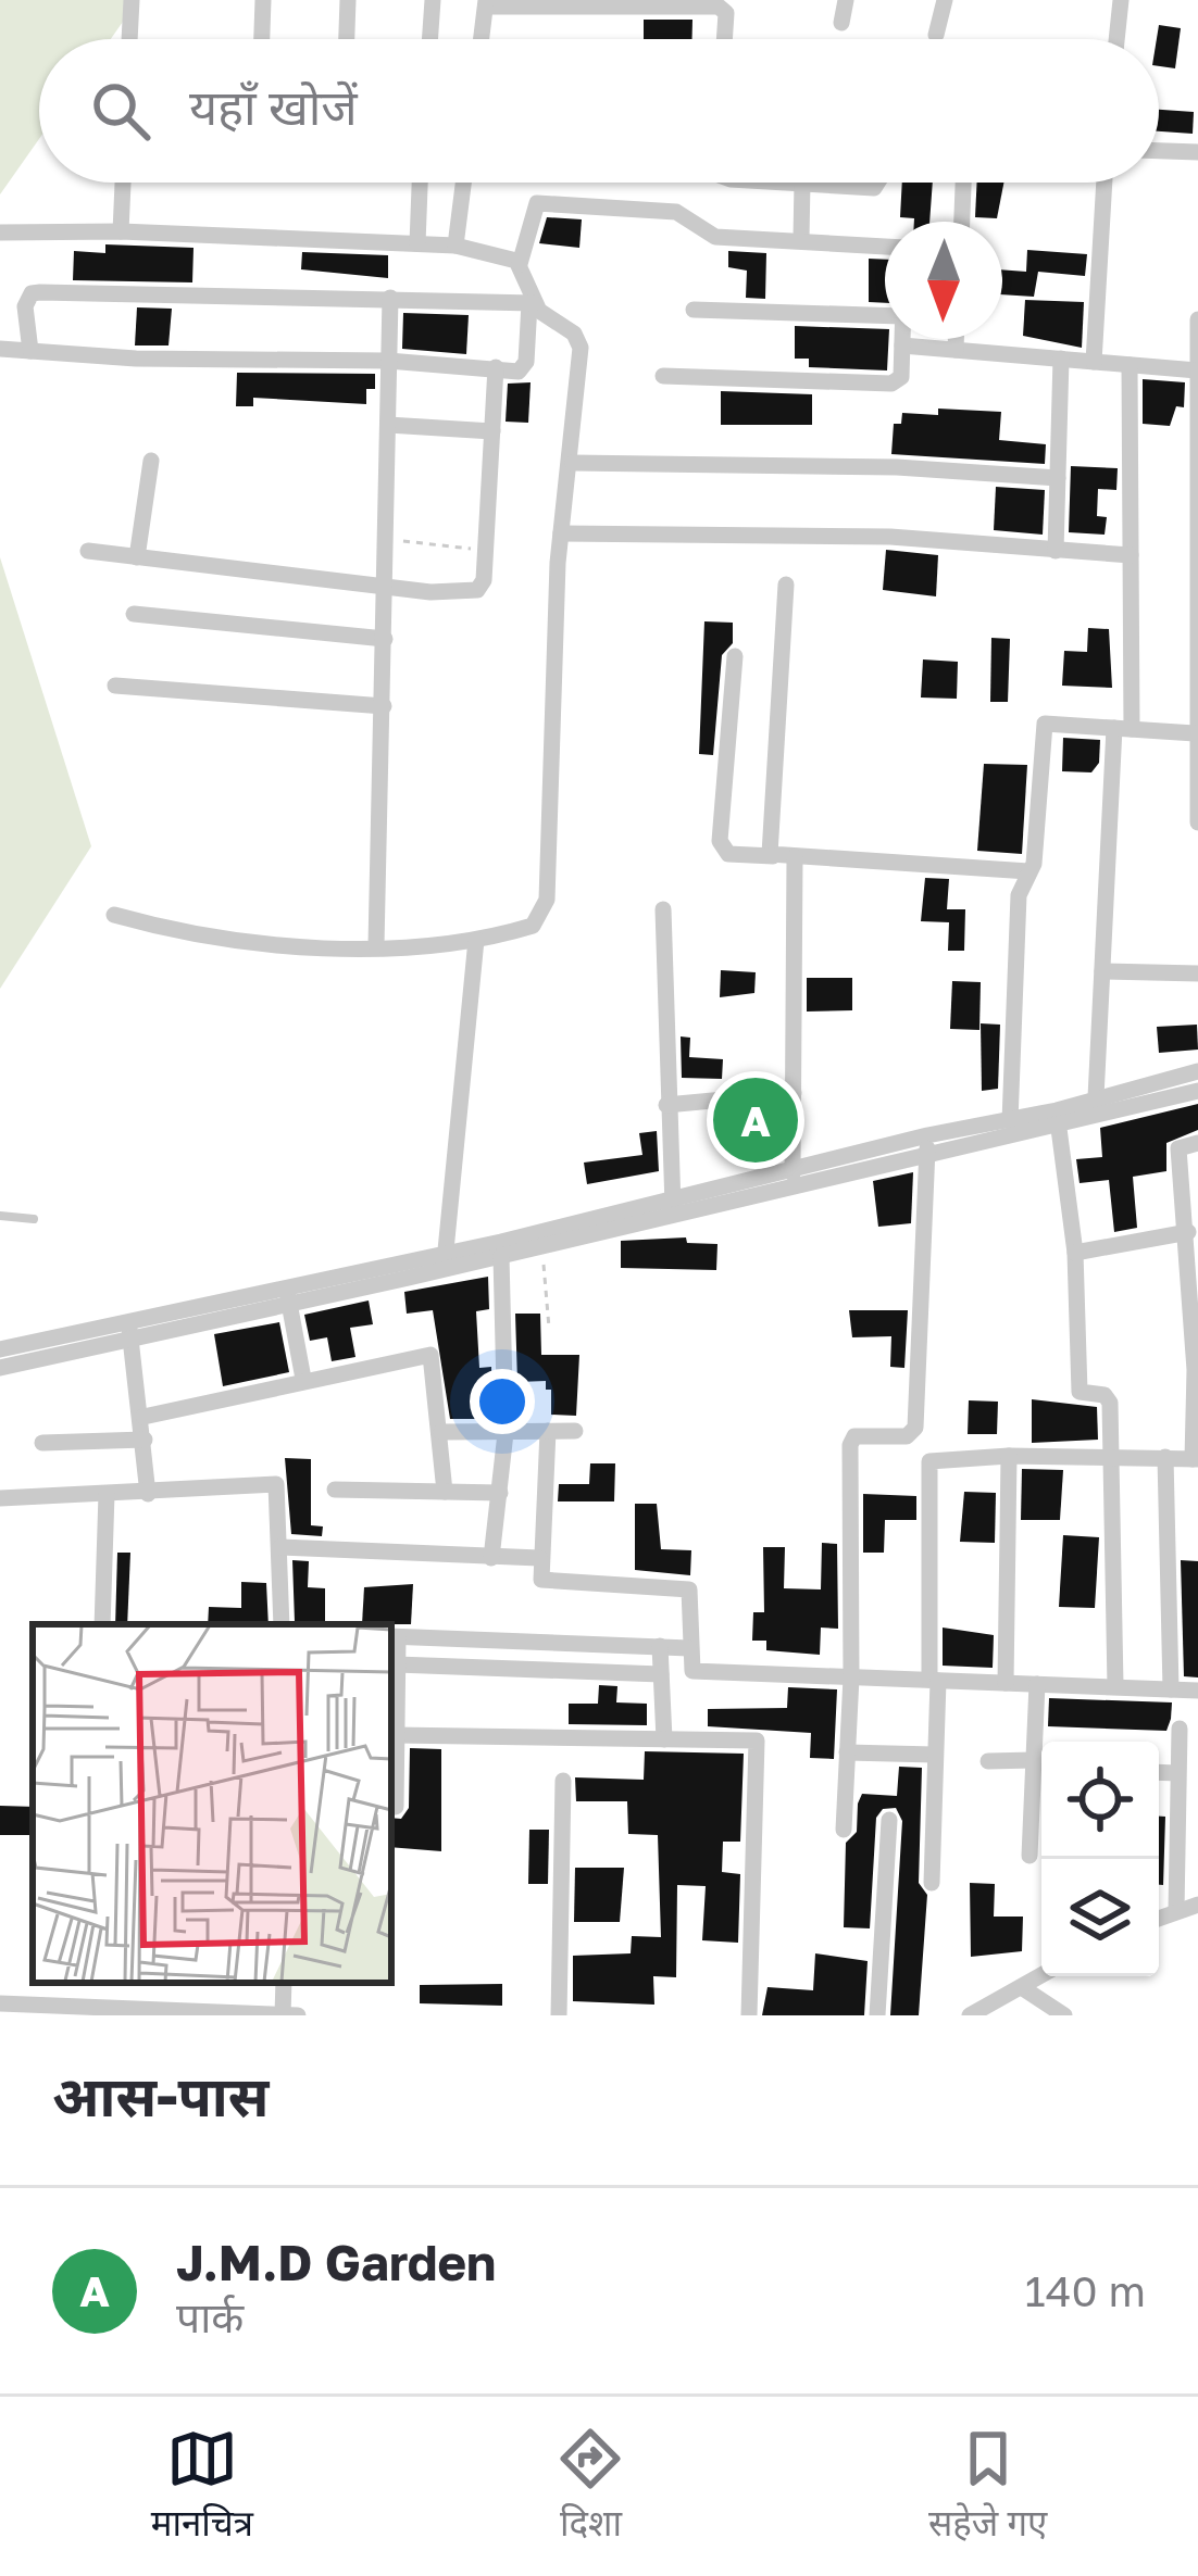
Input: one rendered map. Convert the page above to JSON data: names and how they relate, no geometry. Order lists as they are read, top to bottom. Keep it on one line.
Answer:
{"north":"bottom","page":{"search":"यहाँ खोजें","pins":"A","heading":"आस-पास","list":[{"mark":"A","name":"J.M.D Garden","note":"पार्क","value":"140 m"}],"nav":["मानचित्र","दिशा","सहेजे गए"]}}
